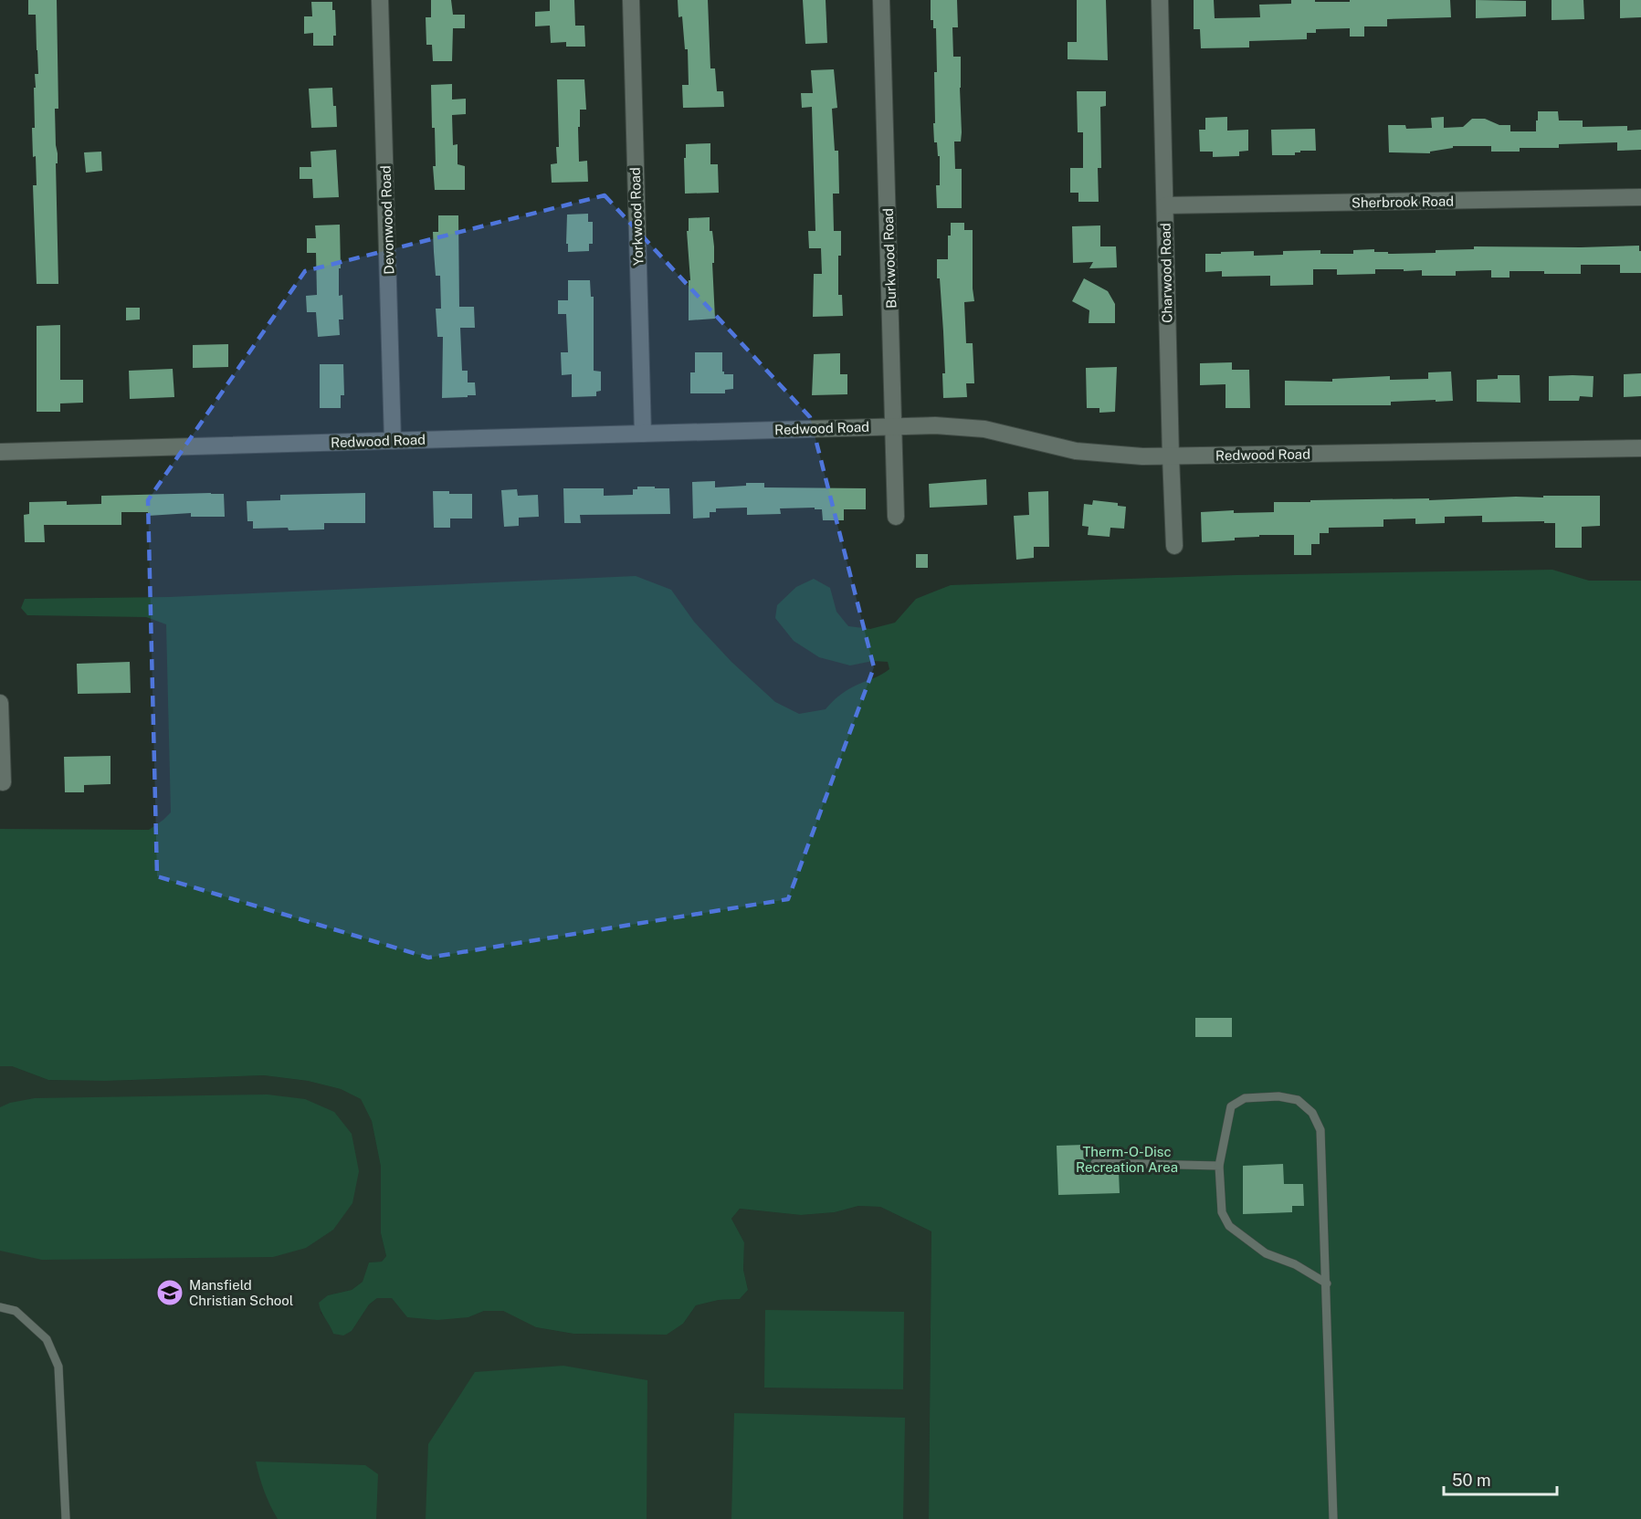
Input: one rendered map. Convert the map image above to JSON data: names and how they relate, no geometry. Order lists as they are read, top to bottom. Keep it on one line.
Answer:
{"streets":{"street":["Sherbrook Road","Yorkwood Road","Devonwood Road","Burkwood Road","Charwood Road","Redwood Road"]},"crossings":[["Sherbrook Road","Charwood Road"],["Yorkwood Road","Redwood Road"],["Devonwood Road","Redwood Road"],["Burkwood Road","Redwood Road"],["Charwood Road","Redwood Road"]],"parks":["Therm-O-Disc Recreation Area"],"places":{"school or university":["Mansfield Christian School"]},"scale_bar":"50 m"}
